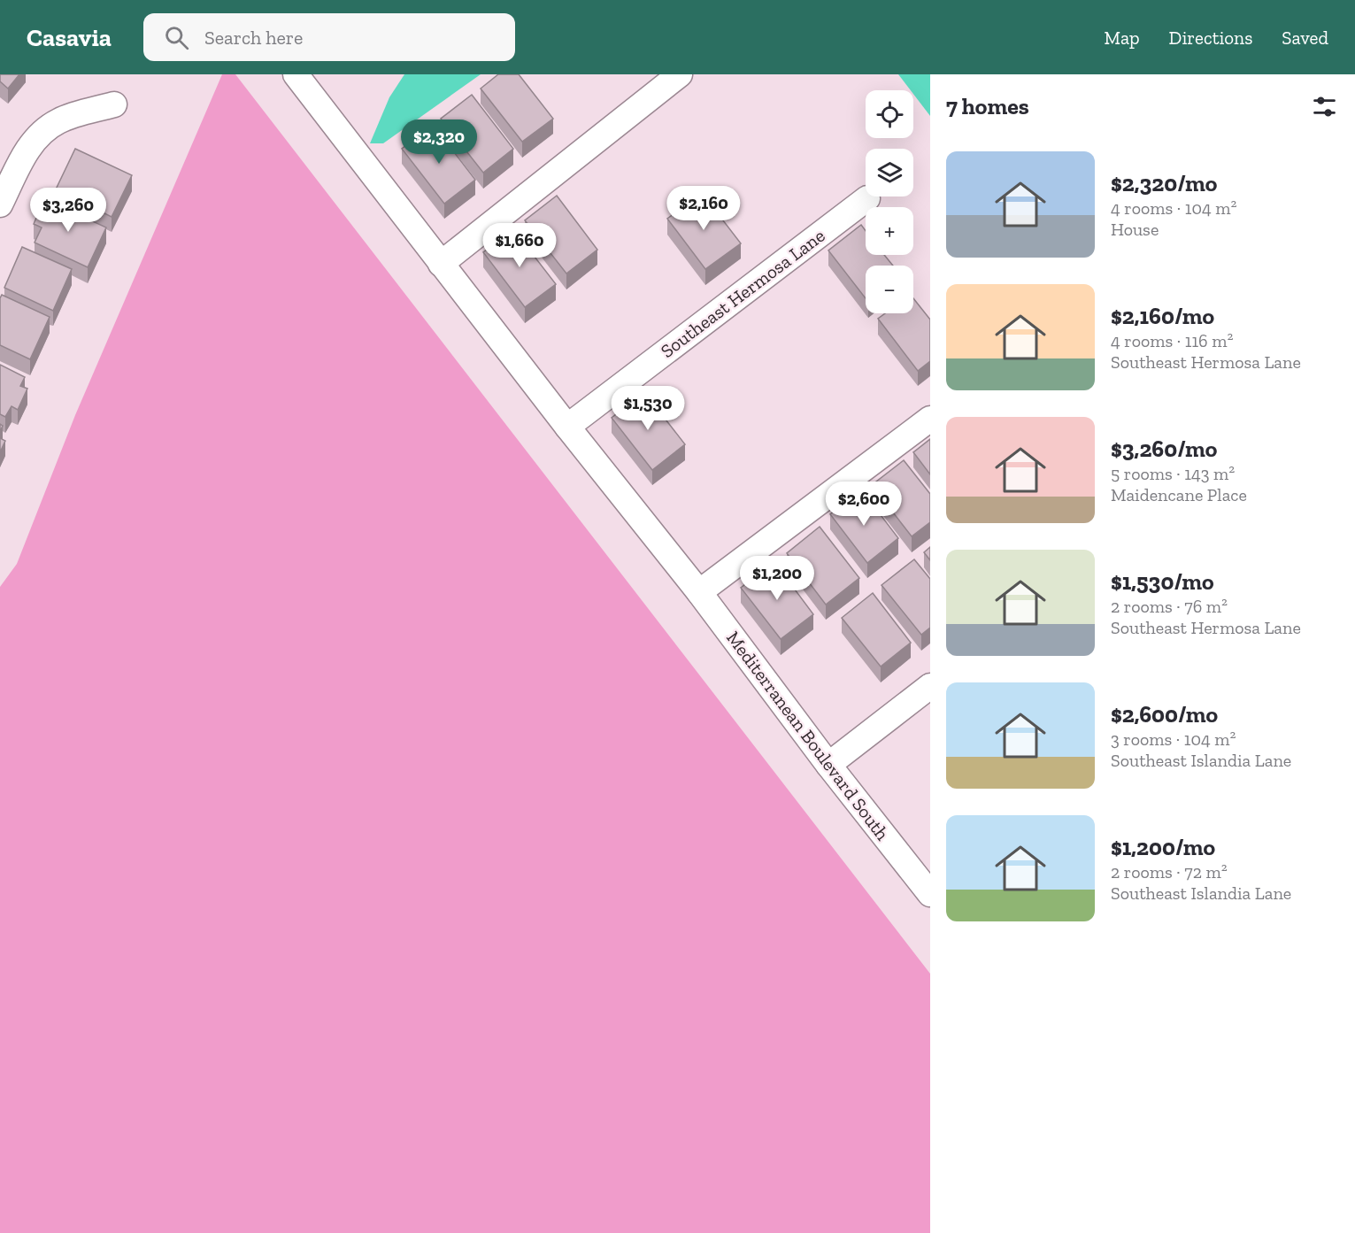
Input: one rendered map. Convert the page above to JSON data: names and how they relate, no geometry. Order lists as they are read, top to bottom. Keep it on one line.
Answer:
{"streets":{"street":["Southeast Hermosa Lane","Mediterranean Boulevard South"]},"crossings":[["Southeast Hermosa Lane","Mediterranean Boulevard South"]],"page":{"header":"Casavia","search":"Search here","nav":["Map","Directions","Saved"],"heading":"7 homes","map_buttons":["+","−"],"price":["$2,320","$2,160","$3,260","$1,660","$1,530","$2,600","$1,200"],"list":[{"name":"$2,320/mo","note":"4 rooms · 104 m² · House"},{"name":"$2,160/mo","note":"4 rooms · 116 m² · Southeast Hermosa Lane"},{"name":"$3,260/mo","note":"5 rooms · 143 m² · Maidencane Place"},{"name":"$1,530/mo","note":"2 rooms · 76 m² · Southeast Hermosa Lane"},{"name":"$2,600/mo","note":"3 rooms · 104 m² · Southeast Islandia Lane"},{"name":"$1,200/mo","note":"2 rooms · 72 m² · Southeast Islandia Lane"}]}}
